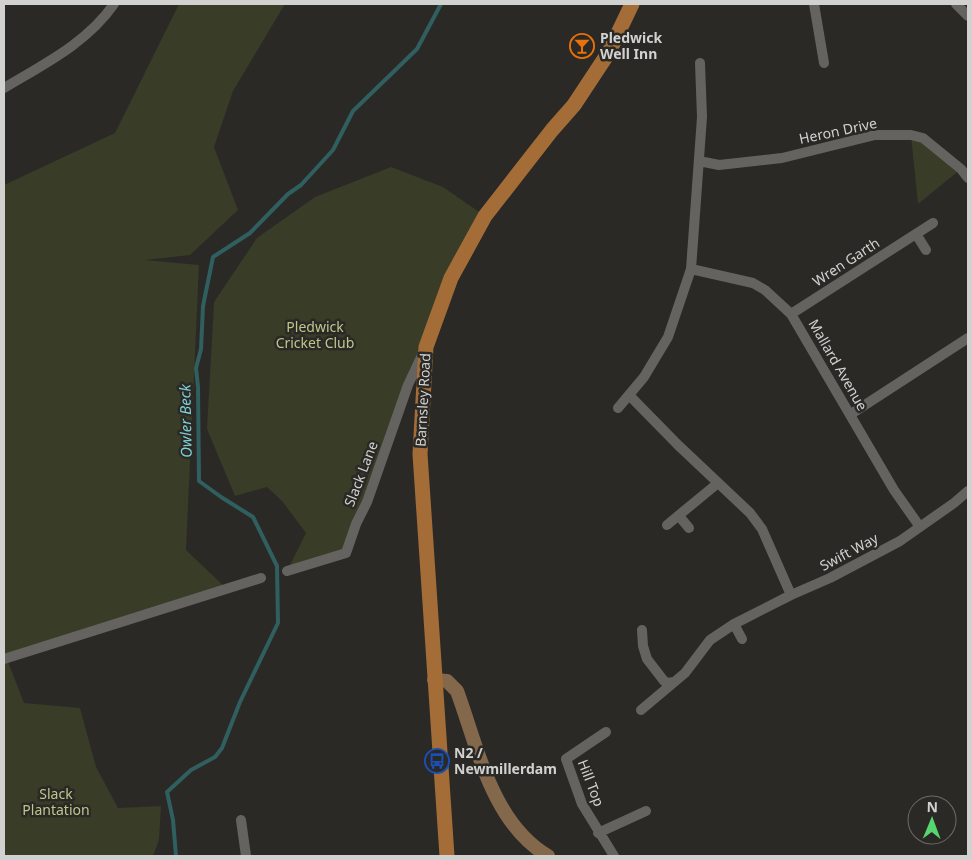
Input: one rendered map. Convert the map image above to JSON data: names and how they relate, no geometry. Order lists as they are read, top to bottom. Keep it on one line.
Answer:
{"streets":{"main road":["Barnsley Road"],"street":["Heron Drive","Wren Garth","Mallard Avenue","Slack Lane","Swift Way","Hill Top"]},"crossings":[["Wren Garth","Mallard Avenue"],["Mallard Avenue","Swift Way"],["Barnsley Road","Slack Lane"]],"water":["Owler Beck"],"parks":["Pledwick Cricket Club","Slack Plantation"],"places":{"bar":["Pledwick Well Inn"],"bus stop":["N2 / Newmillerdam"]},"north":"top"}
